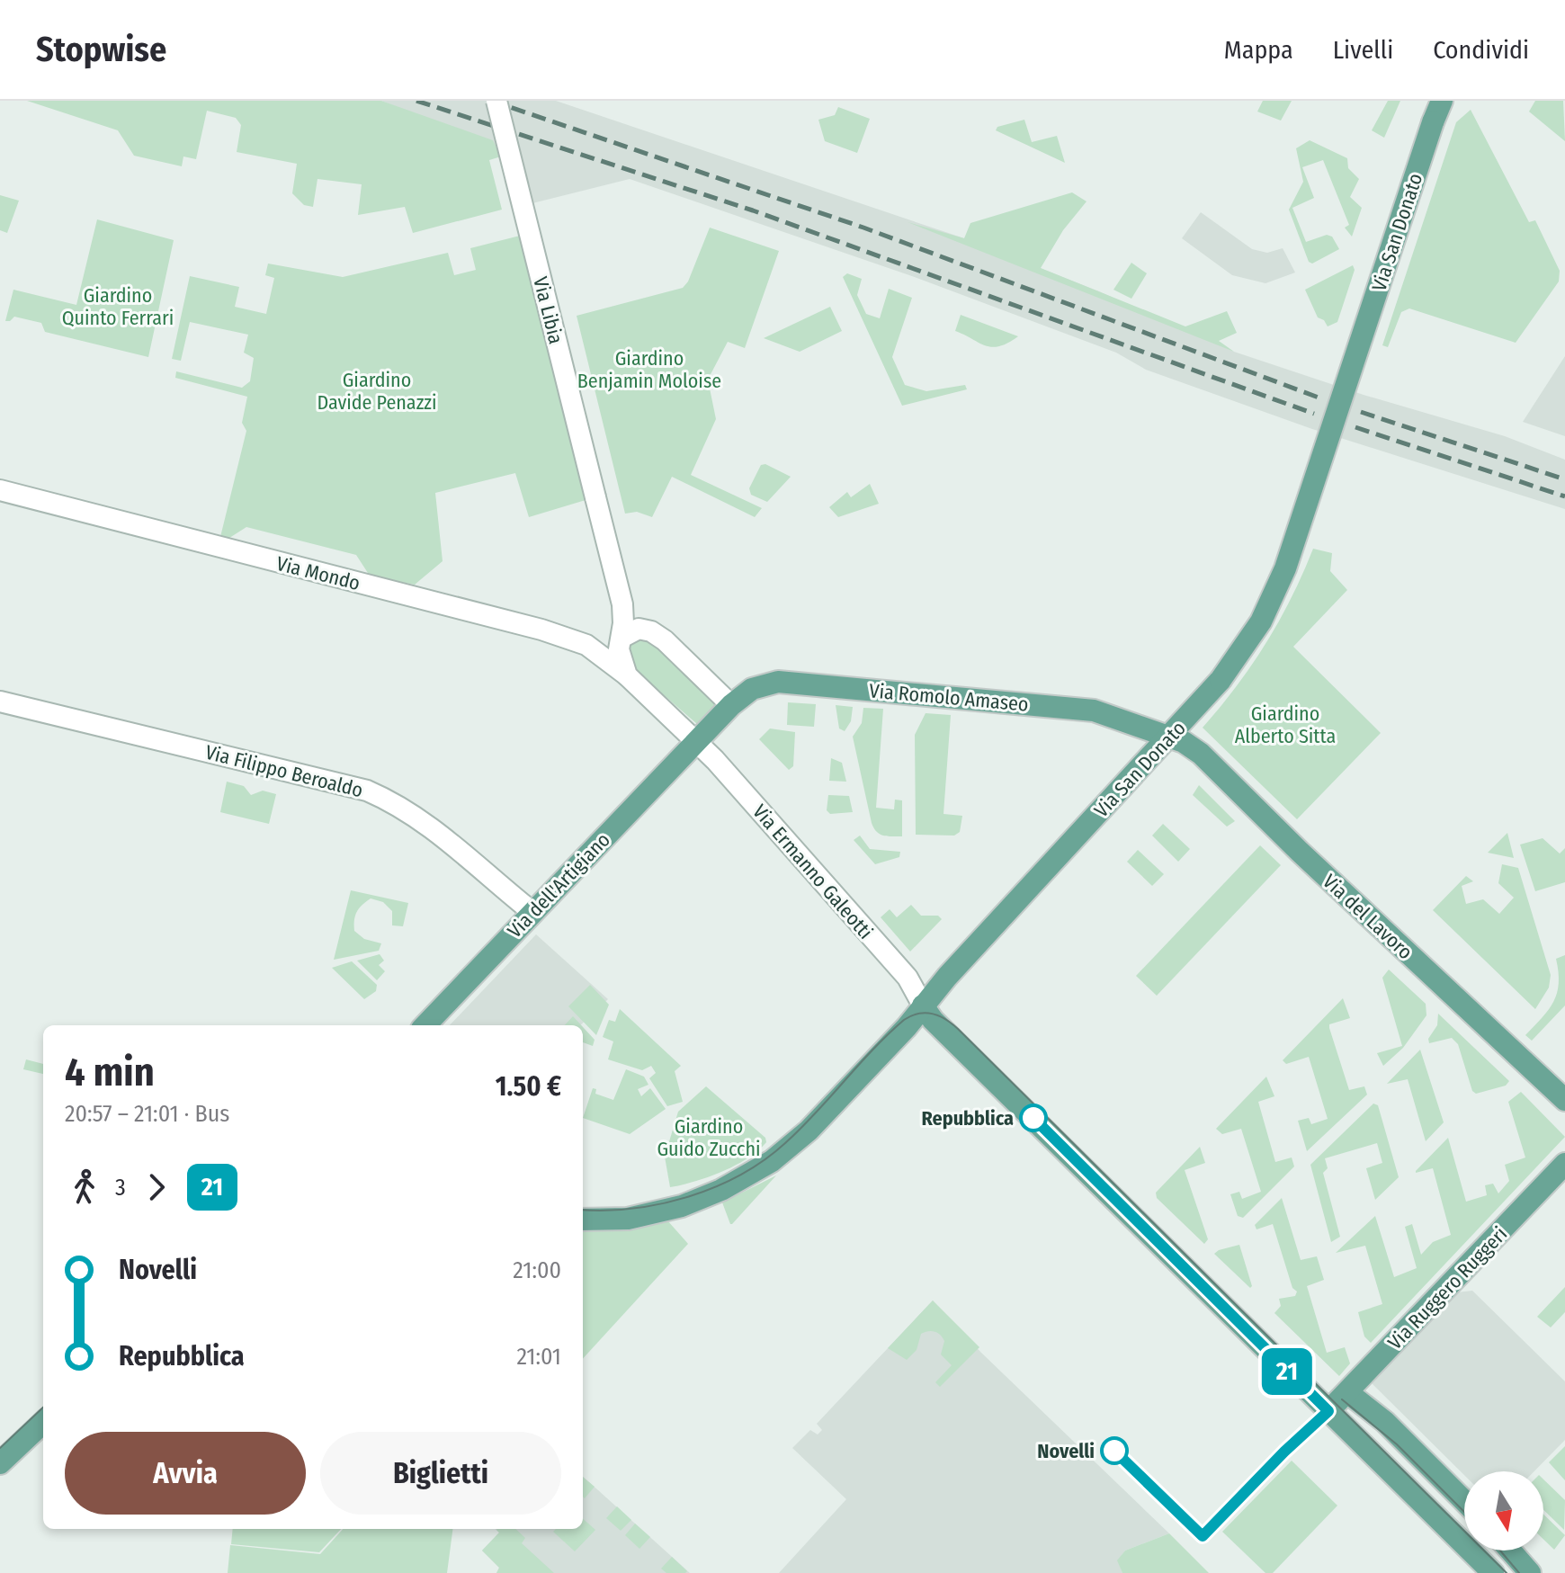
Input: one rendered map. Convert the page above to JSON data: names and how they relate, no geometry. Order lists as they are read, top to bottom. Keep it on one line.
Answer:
{"streets":{"main road":["Via San Donato","Via Romolo Amaseo","Via dell'Artigiano","Via del Lavoro","Via Ruggero Ruggeri"],"street":["Via Libia","Via Mondo","Via Filippo Beroaldo","Via Ermanno Galeotti"]},"crossings":[["Via San Donato","Via Romolo Amaseo"],["Via San Donato","Via Ermanno Galeotti"],["Via San Donato","Via del Lavoro"],["Via Libia","Via Mondo"],["Via Libia","Via Romolo Amaseo"],["Via Mondo","Via Romolo Amaseo"],["Via Mondo","Via Ermanno Galeotti"],["Via Mondo","Via dell'Artigiano"],["Via Romolo Amaseo","Via Ermanno Galeotti"],["Via Romolo Amaseo","Via dell'Artigiano"],["Via Romolo Amaseo","Via del Lavoro"],["Via Filippo Beroaldo","Via dell'Artigiano"],["Via Ermanno Galeotti","Via dell'Artigiano"]],"parks":["Giardino Quinto Ferrari","Giardino Benjamin Moloise","Giardino Davide Penazzi","Giardino Alberto Sitta","Giardino Guido Zucchi"],"places":["Repubblica","Novelli"],"lines":["bus line 21"],"north":"bottom","page":{"header":"Stopwise","nav":["Mappa","Livelli","Condividi"],"on_map":"21","heading":["4 min","20:57 – 21:01 · Bus","1.50 €"],"legs":["3","21"],"list":[{"name":"Novelli","value":"21:00"},{"name":"Repubblica","value":"21:01"}],"buttons":["Avvia","Biglietti"]}}
